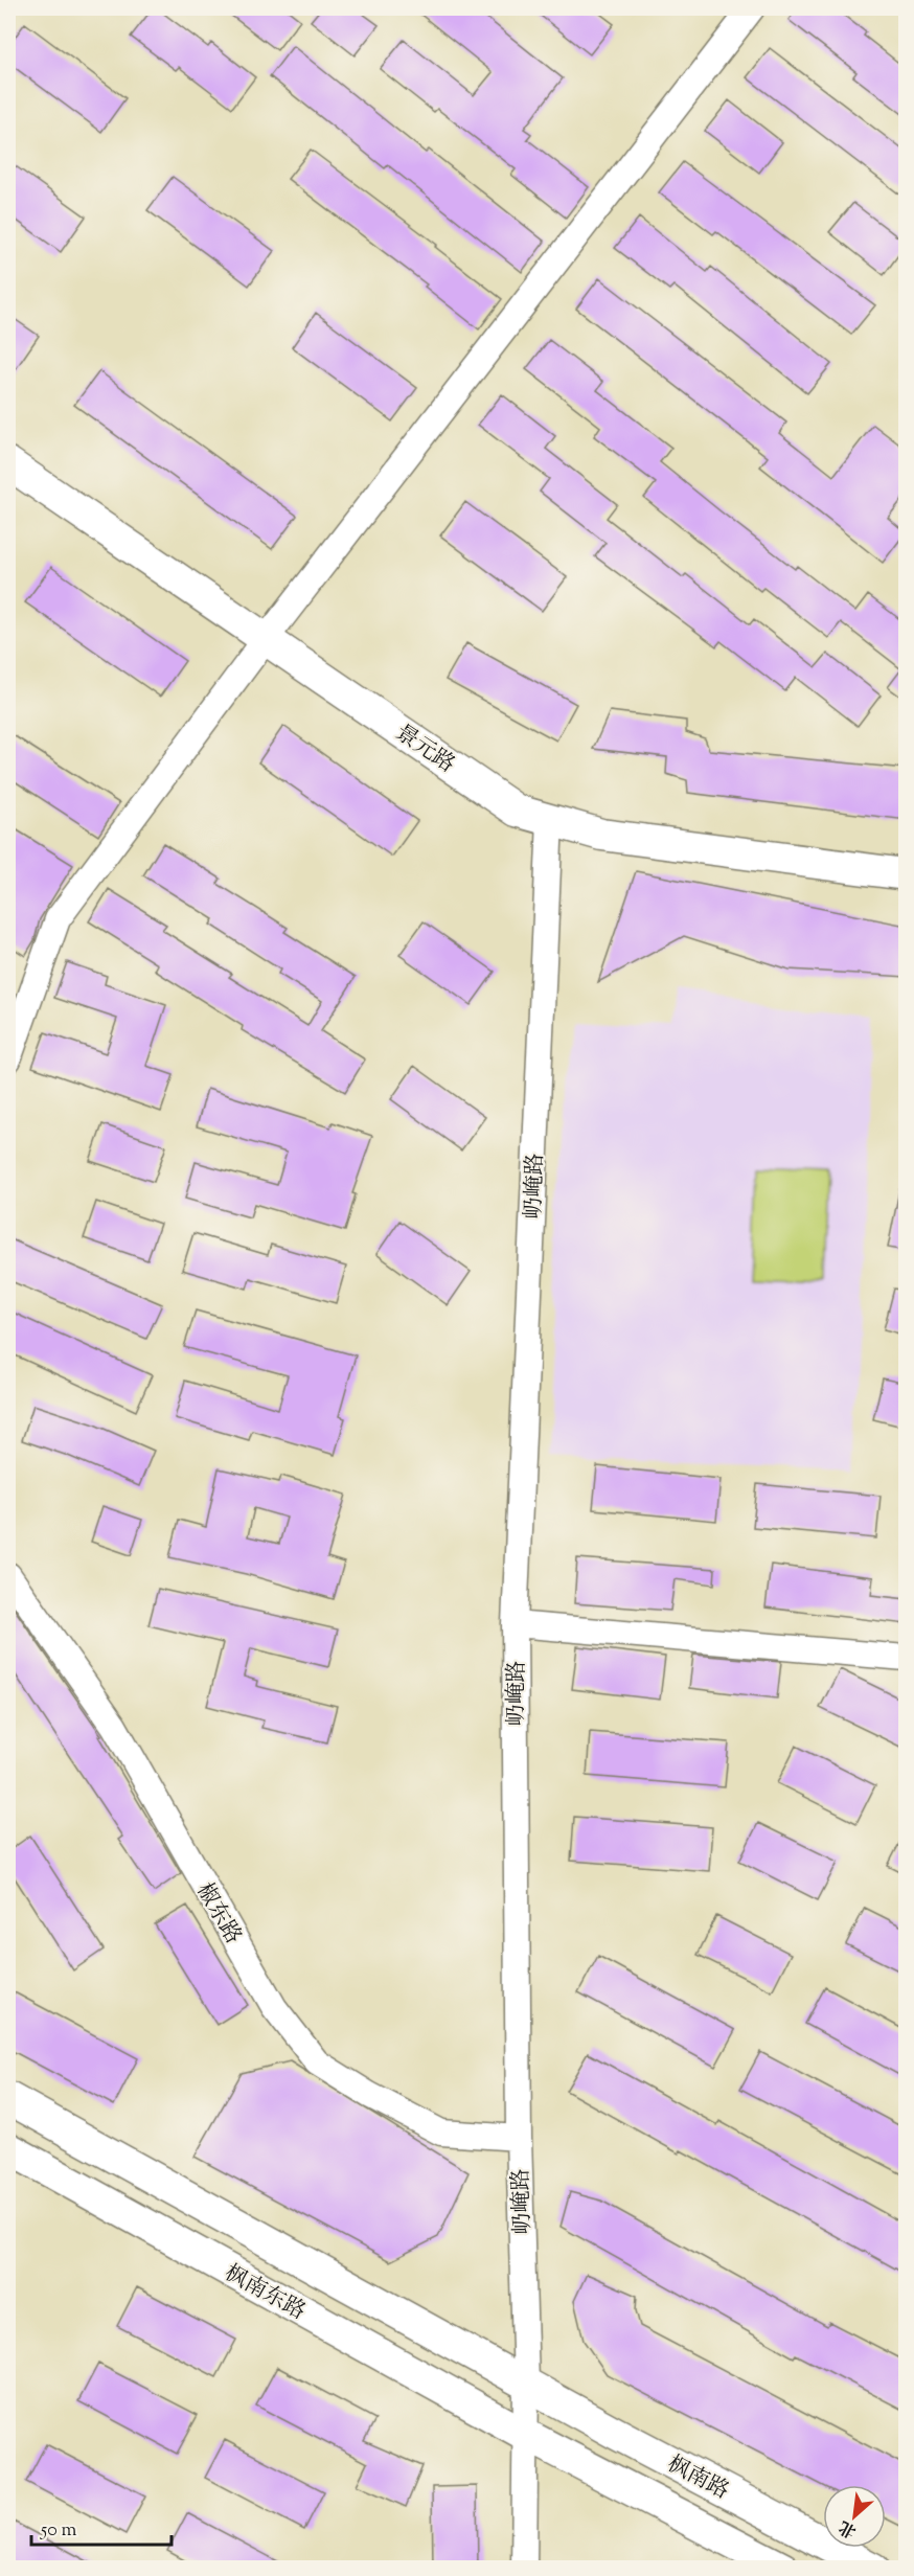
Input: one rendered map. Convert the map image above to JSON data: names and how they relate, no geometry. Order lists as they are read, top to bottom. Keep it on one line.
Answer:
{"streets":{"main road":["景元路","枫南东路","枫南路"],"street":["屷崦路","椒东路"]},"crossings":[["景元路","屷崦路"],["屷崦路","椒东路"],["屷崦路","枫南东路"],["屷崦路","枫南路"],["枫南东路","枫南路"]],"scale_bar":"50 m","north":"bottom left"}
